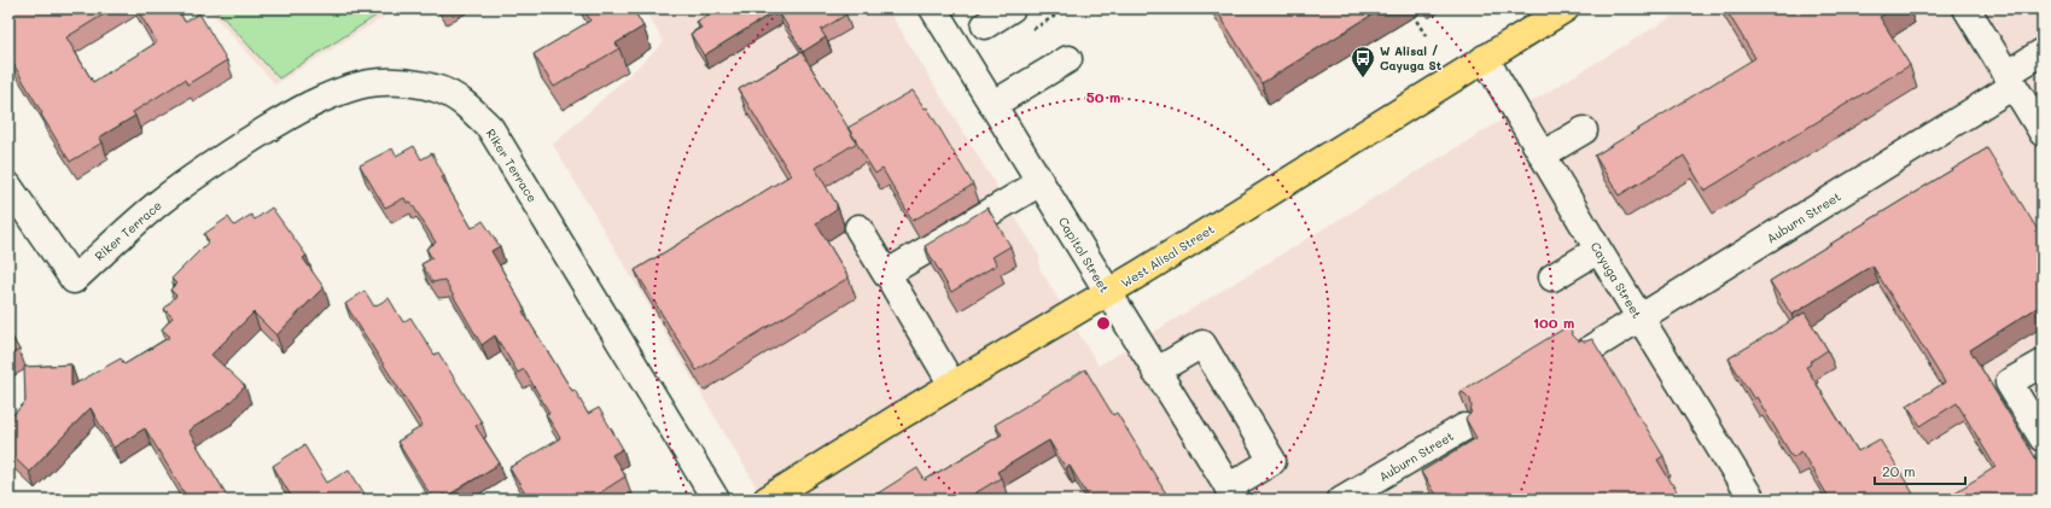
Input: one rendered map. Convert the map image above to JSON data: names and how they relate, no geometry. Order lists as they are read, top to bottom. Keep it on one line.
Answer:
{"streets":{"main road":["West Alisal Street"],"street":["Riker Terrace","Auburn Street","Capitol Street","Cayuga Street"]},"crossings":[["Auburn Street","Cayuga Street"],["Capitol Street","West Alisal Street"],["West Alisal Street","Cayuga Street"]],"places":{"bus stop":["W Alisal / Cayuga St"]},"scale_bar":"20 m","rings":["50 m","100 m"]}
